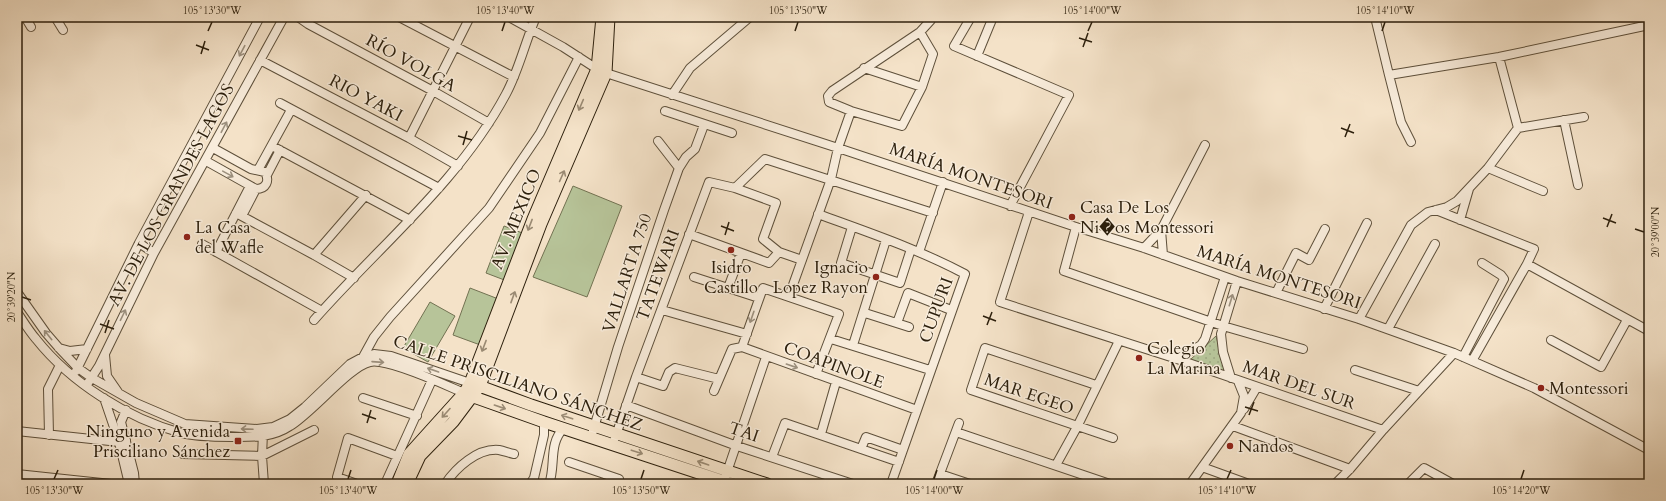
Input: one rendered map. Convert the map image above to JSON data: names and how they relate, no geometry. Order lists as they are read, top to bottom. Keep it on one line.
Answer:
{"streets":{"main road":["AV. MEXICO","CALLE PRISCILIANO SÁNCHEZ"],"street":["RÍO VOLGA","RIO YAKI","MARÍA MONTESORI","AV. DE LOS GRANDES LAGOS","VALLARTA 750","TATEWARI","CUPURI","COAPINOLE","MAR DEL SUR","MAR EGEO","TAI"]},"crossings":[["RIO YAKI","AV. DE LOS GRANDES LAGOS"],["MARÍA MONTESORI","AV. MEXICO"],["MARÍA MONTESORI","MAR DEL SUR"],["AV. DE LOS GRANDES LAGOS","CALLE PRISCILIANO SÁNCHEZ"],["AV. MEXICO","CALLE PRISCILIANO SÁNCHEZ"],["VALLARTA 750","CALLE PRISCILIANO SÁNCHEZ"],["TATEWARI","CALLE PRISCILIANO SÁNCHEZ"],["TATEWARI","TAI"],["CUPURI","COAPINOLE"]],"places":{"other":["Casa De Los Ni�os Montessori","La Casa del Wafle","Isidro Castillo","Ignacio Lopez Rayon","Colegio La Marina","Montessori","Nandos"],"transit":["Ninguno y Avenida Prisciliano Sánchez"]},"coordinates":["105°13'30\"W","105°13'40\"W","105°13'50\"W","105°14'00\"W","105°14'10\"W","20°39'00\"N","20°39'20\"N","105°14'20\"W"]}
